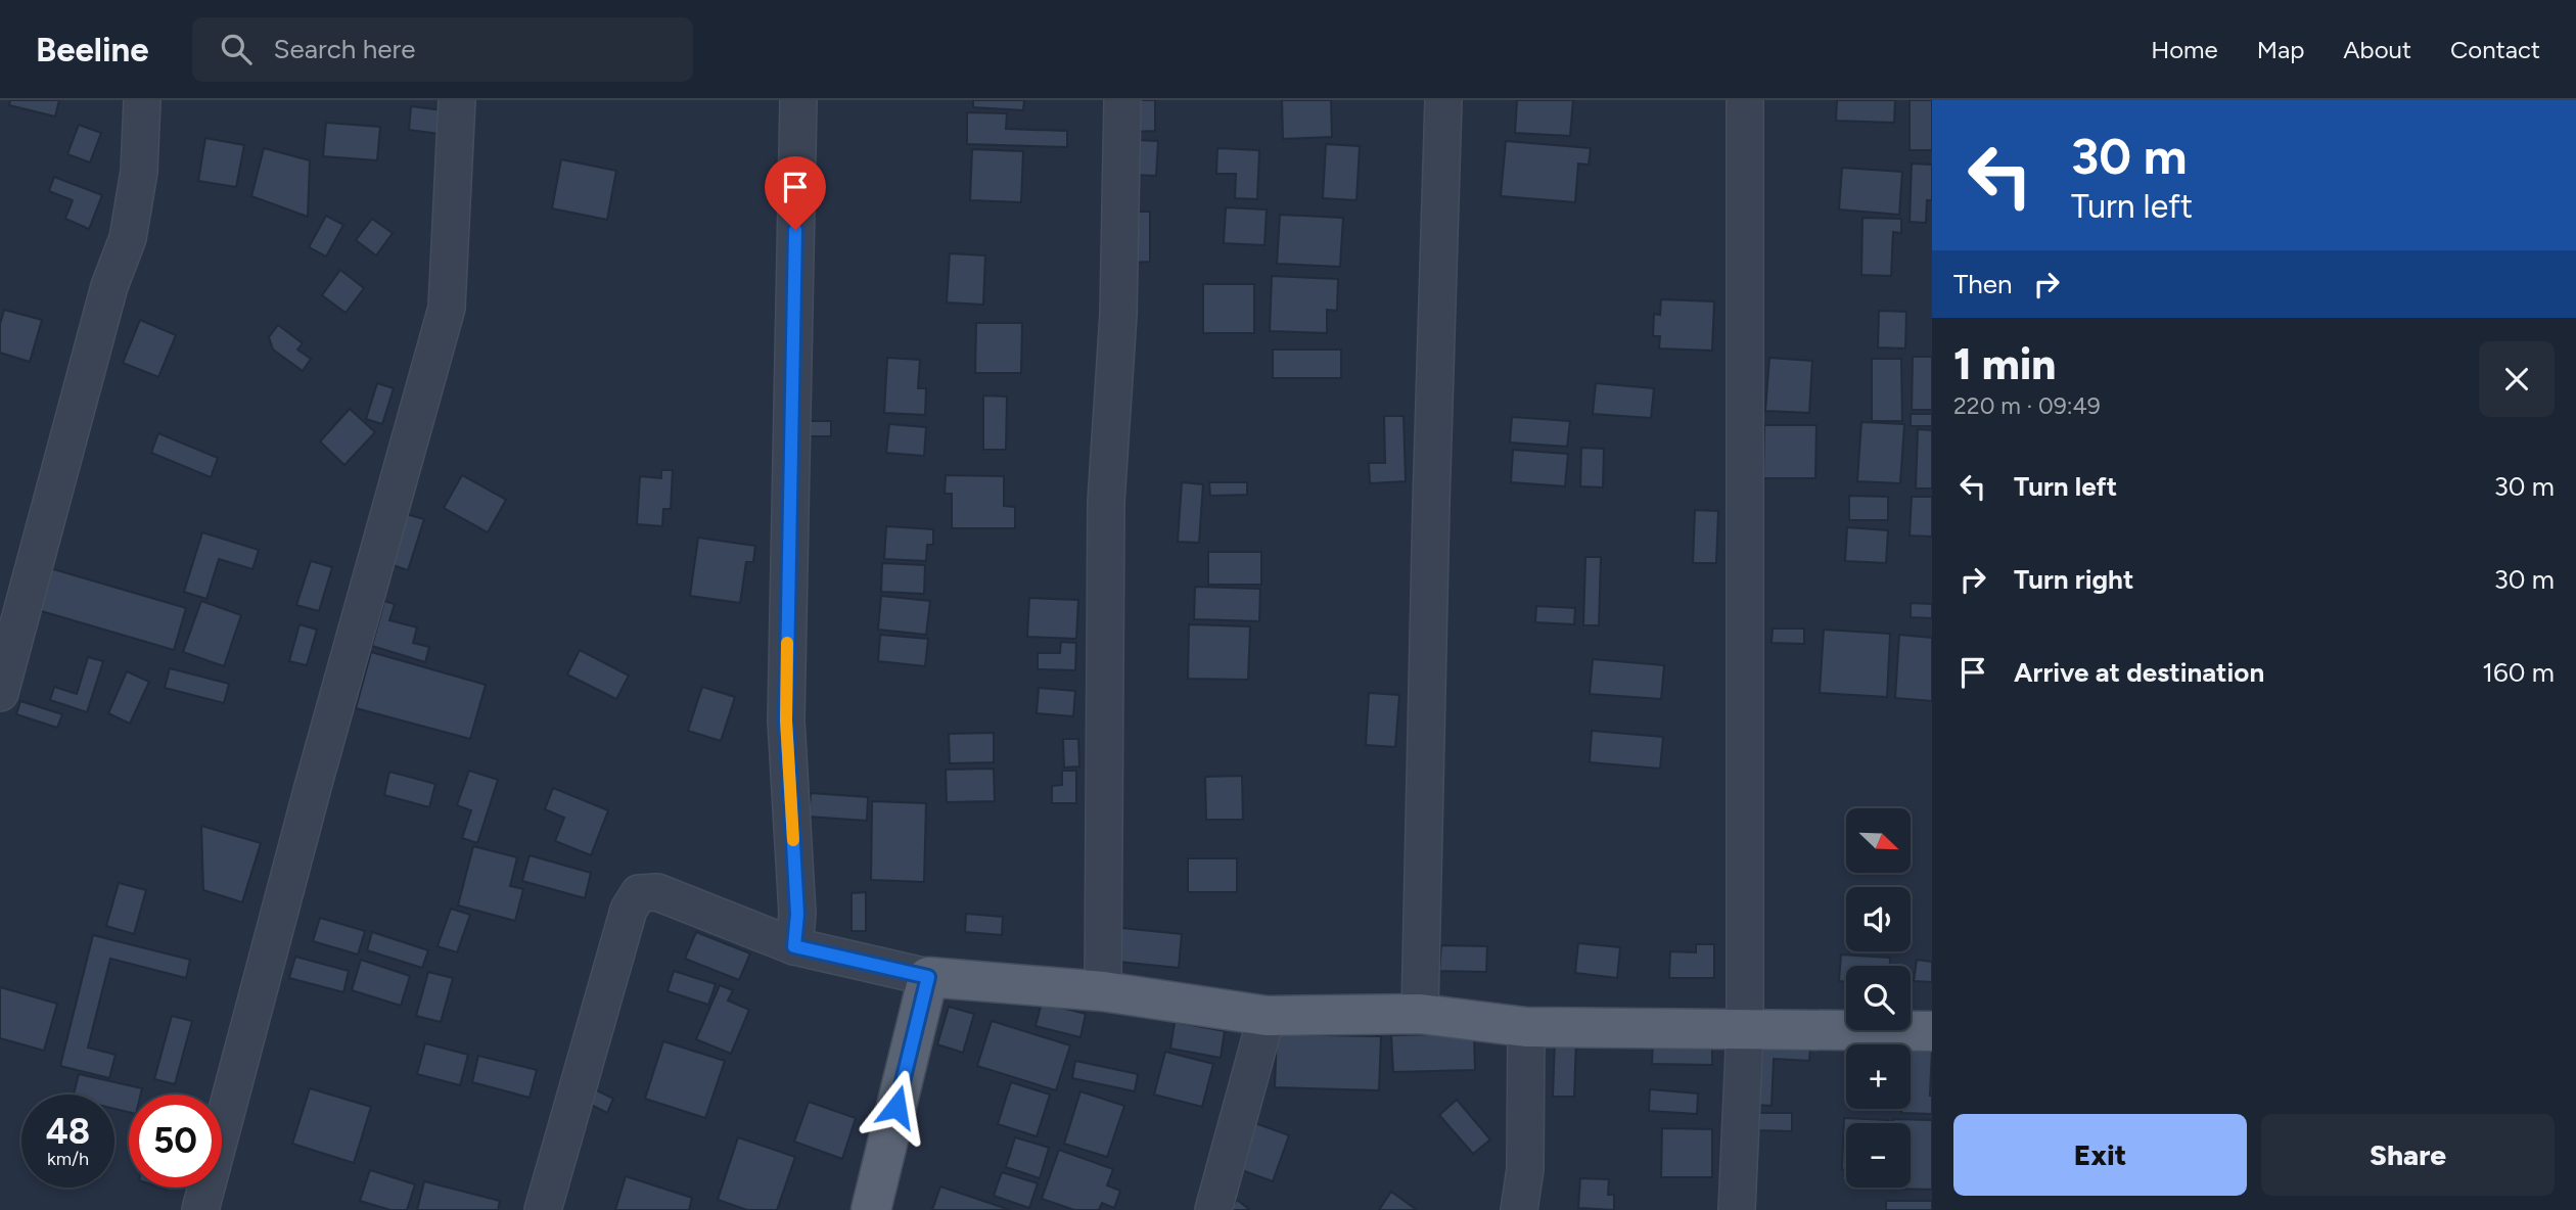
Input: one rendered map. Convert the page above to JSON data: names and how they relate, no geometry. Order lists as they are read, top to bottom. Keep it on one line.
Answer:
{"north":"bottom right","page":{"header":"Beeline","search":"Search here","nav":["Home","Map","About","Contact"],"turn":["30 m","Turn left"],"then":"Then","heading":["1 min","220 m · 09:49"],"list":[{"name":"Turn left","value":"30 m"},{"name":"Turn right","value":"30 m"},{"name":"Arrive at destination","value":"160 m"}],"map_buttons":["+","−"],"speed":"48 km/h","limit":"50","buttons":["Exit","Share"]}}
